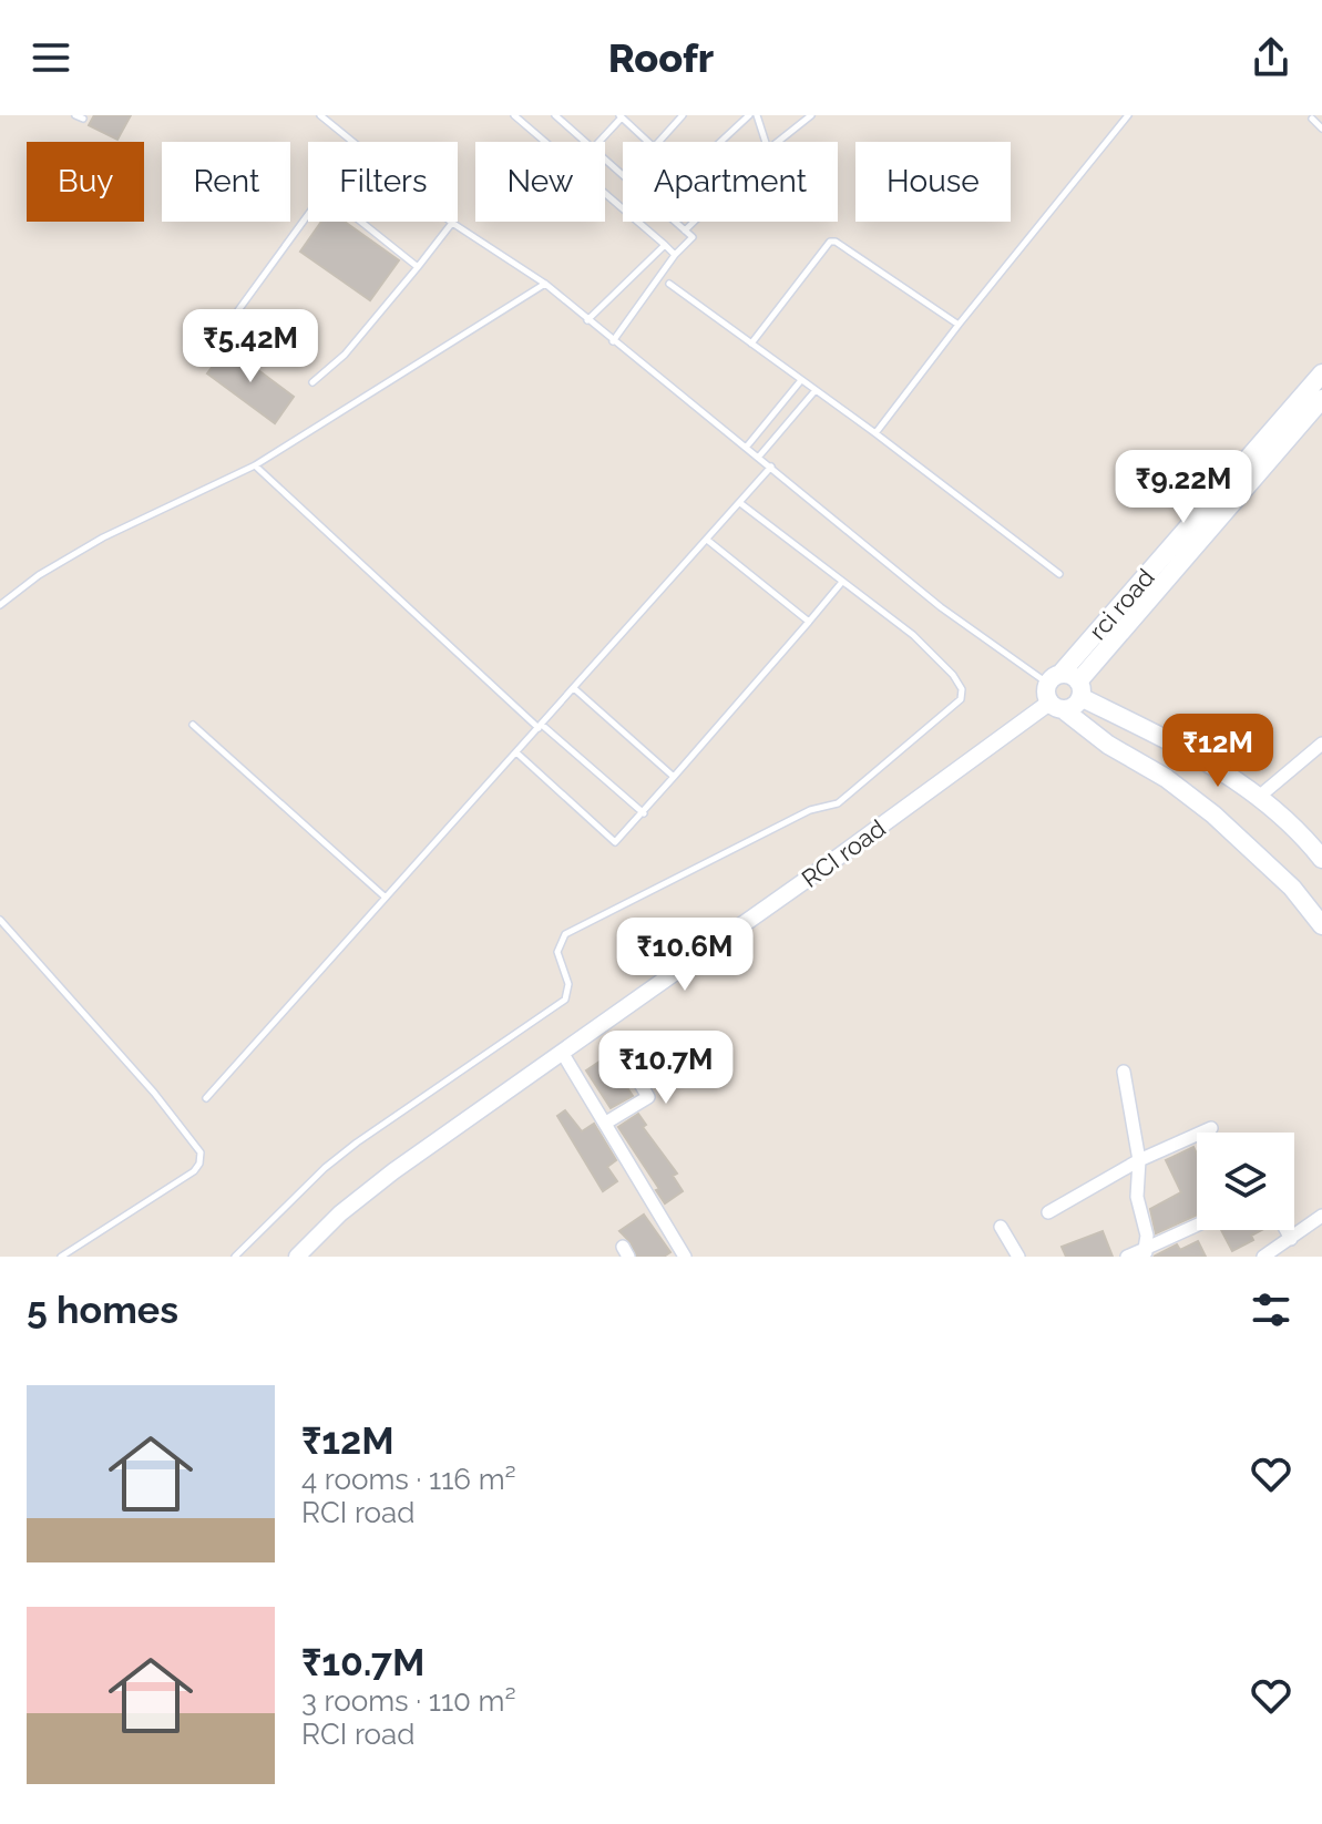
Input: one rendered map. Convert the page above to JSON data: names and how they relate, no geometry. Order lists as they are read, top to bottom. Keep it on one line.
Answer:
{"streets":{"main road":["rci road","RCI road"]},"crossings":[["rci road","RCI road"]],"page":{"header":"Roofr","chip":["Buy","Rent","Filters","New","Apartment","House"],"price":["₹5.42M","₹9.22M","₹12M","₹10.6M","₹10.7M"],"heading":"5 homes","list":[{"name":"₹12M","note":"4 rooms · 116 m² · RCI road"},{"name":"₹10.7M","note":"3 rooms · 110 m² · RCI road"}]}}
